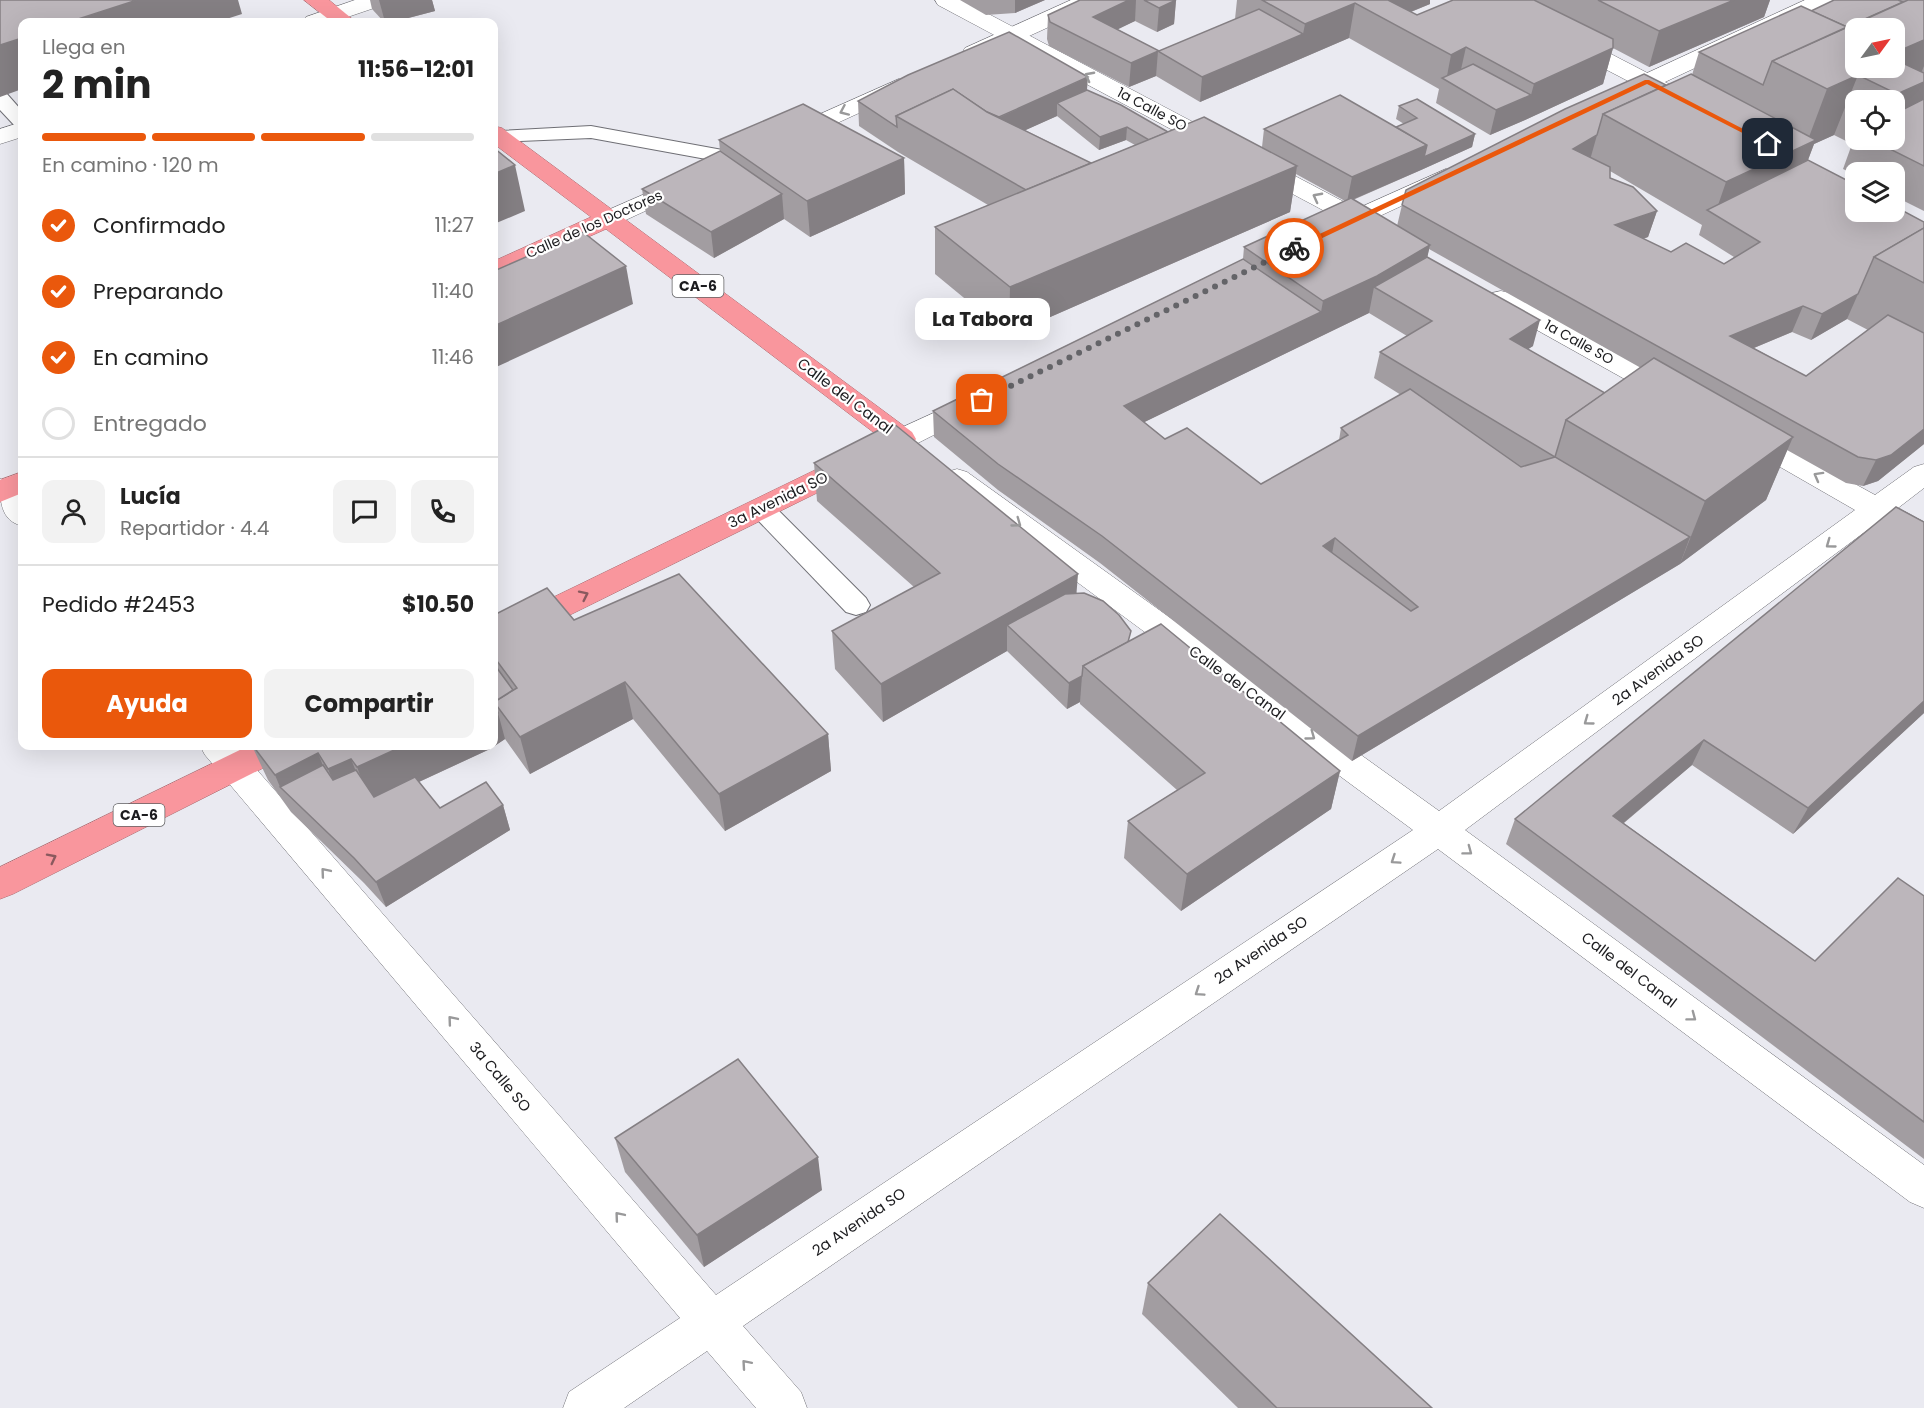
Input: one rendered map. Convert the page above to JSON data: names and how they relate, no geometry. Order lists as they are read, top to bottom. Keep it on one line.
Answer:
{"streets":{"highway":["Calle de los Doctores","CA-6","Calle del Canal","3a Avenida SO"],"street":["1a Calle SO","2a Avenida SO","3a Calle SO"]},"crossings":[["Calle de los Doctores","Calle del Canal"],["CA-6","3a Calle SO"],["Calle del Canal","3a Avenida SO"],["Calle del Canal","2a Avenida SO"],["2a Avenida SO","3a Calle SO"]],"one_way":["1a Calle SO","Calle de los Doctores","Calle del Canal","3a Avenida SO","2a Avenida SO","3a Calle SO"],"places":["La Tabora"],"north":"top right","page":{"heading":["2 min","Llega en","11:56–12:01"],"panel":["Lucía","Repartidor · 4.4","Pedido #2453","$10.50"],"bar":"En camino · 120 m","list":[["Confirmado","11:27"],["Preparando","11:40"],["En camino","11:46"],"Entregado"],"bubble":"La Tabora","buttons":["Ayuda","Compartir"]}}
